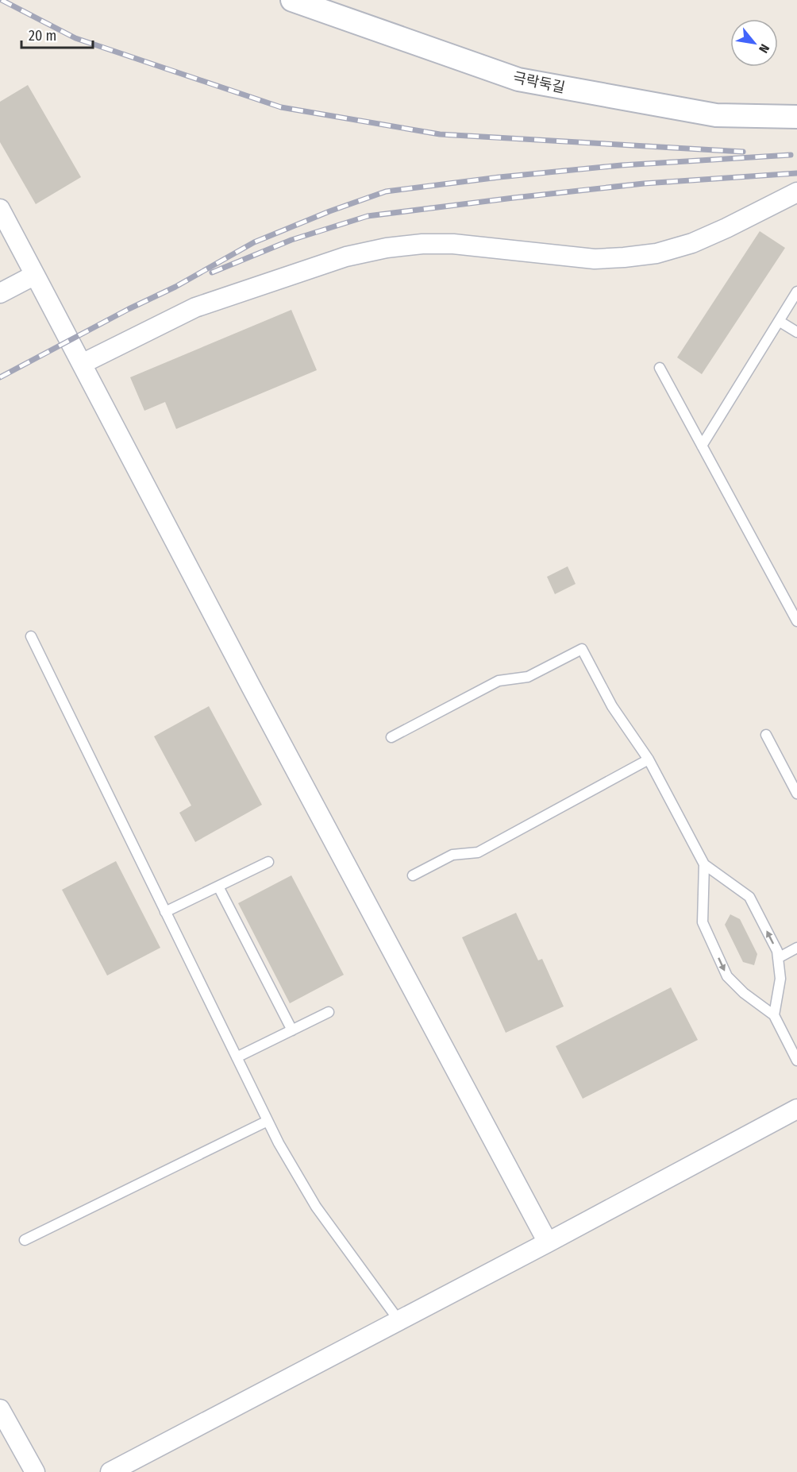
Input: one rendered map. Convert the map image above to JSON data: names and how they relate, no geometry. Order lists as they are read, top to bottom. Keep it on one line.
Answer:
{"streets":{"street":["극락둑길"]},"scale_bar":"20 m","north":"bottom right"}
